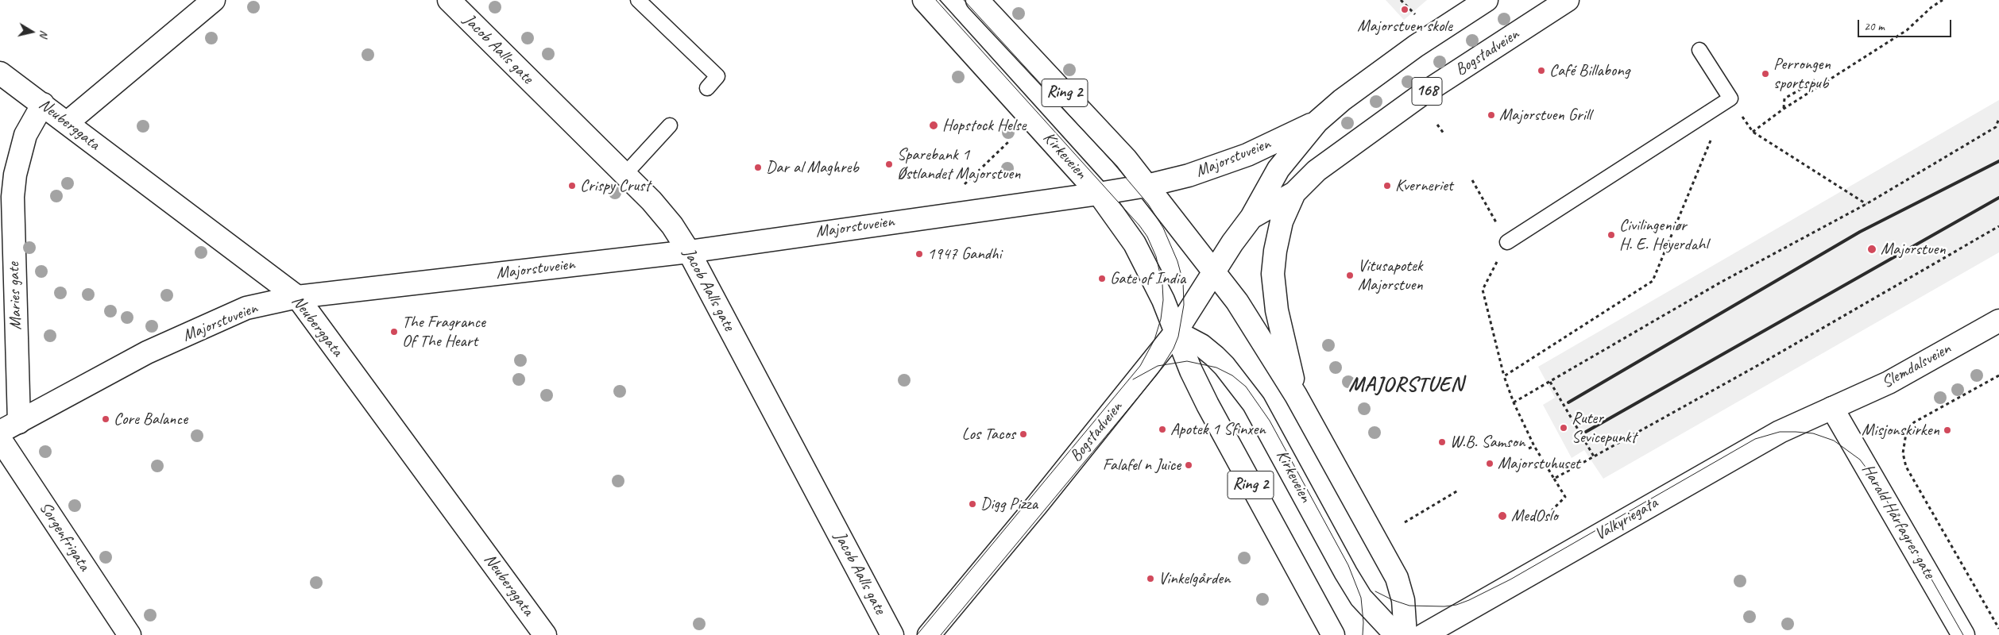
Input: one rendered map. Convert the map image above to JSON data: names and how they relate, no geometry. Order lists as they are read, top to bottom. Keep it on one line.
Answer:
{"streets":{"street":["Jacob Aalls gate","Bogstadveien","168","Ring 2","Neuberggata","Kirkeveien","Majorstuveien","Maries gate","Slemdalsveien","Valkyriegata","Harald Hårfagres gate","Sorgenfrigata"]},"crossings":[["Jacob Aalls gate","Majorstuveien"],["Bogstadveien","Ring 2"],["Bogstadveien","Kirkeveien"],["Bogstadveien","Majorstuveien"],["168","Ring 2"],["168","Kirkeveien"],["168","Majorstuveien"],["Ring 2","Majorstuveien"],["Neuberggata","Majorstuveien"],["Neuberggata","Maries gate"],["Kirkeveien","Majorstuveien"],["Majorstuveien","Maries gate"],["Slemdalsveien","Valkyriegata"],["Slemdalsveien","Harald Hårfagres gate"],["Valkyriegata","Harald Hårfagres gate"]],"districts":["MAJORSTUEN"],"places":["Majorstuen skole","Café Billabong","Perrongen sportspub","Majorstuen Grill","Hopstock Helse","Sparebank 1 Østlandet Majorstuen","Dar al Maghreb","Crispy Crust","Kverneriet","Civilingeniør H. E. Heyerdahl","Majorstuen","1947 Gandhi","Vitusapotek Majorstuen","Gate of India","The Fragrance Of The Heart","Core Balance","Ruter Sevicepunkt","Apotek 1 Sfinxen","Misjonskirken","Los Tacos","W.B. Samson","Majorstuhuset","Falafel n Juice","Digg Pizza","MedOslo","Vinkelgården"],"scale_bar":"20 m","north":"right"}
